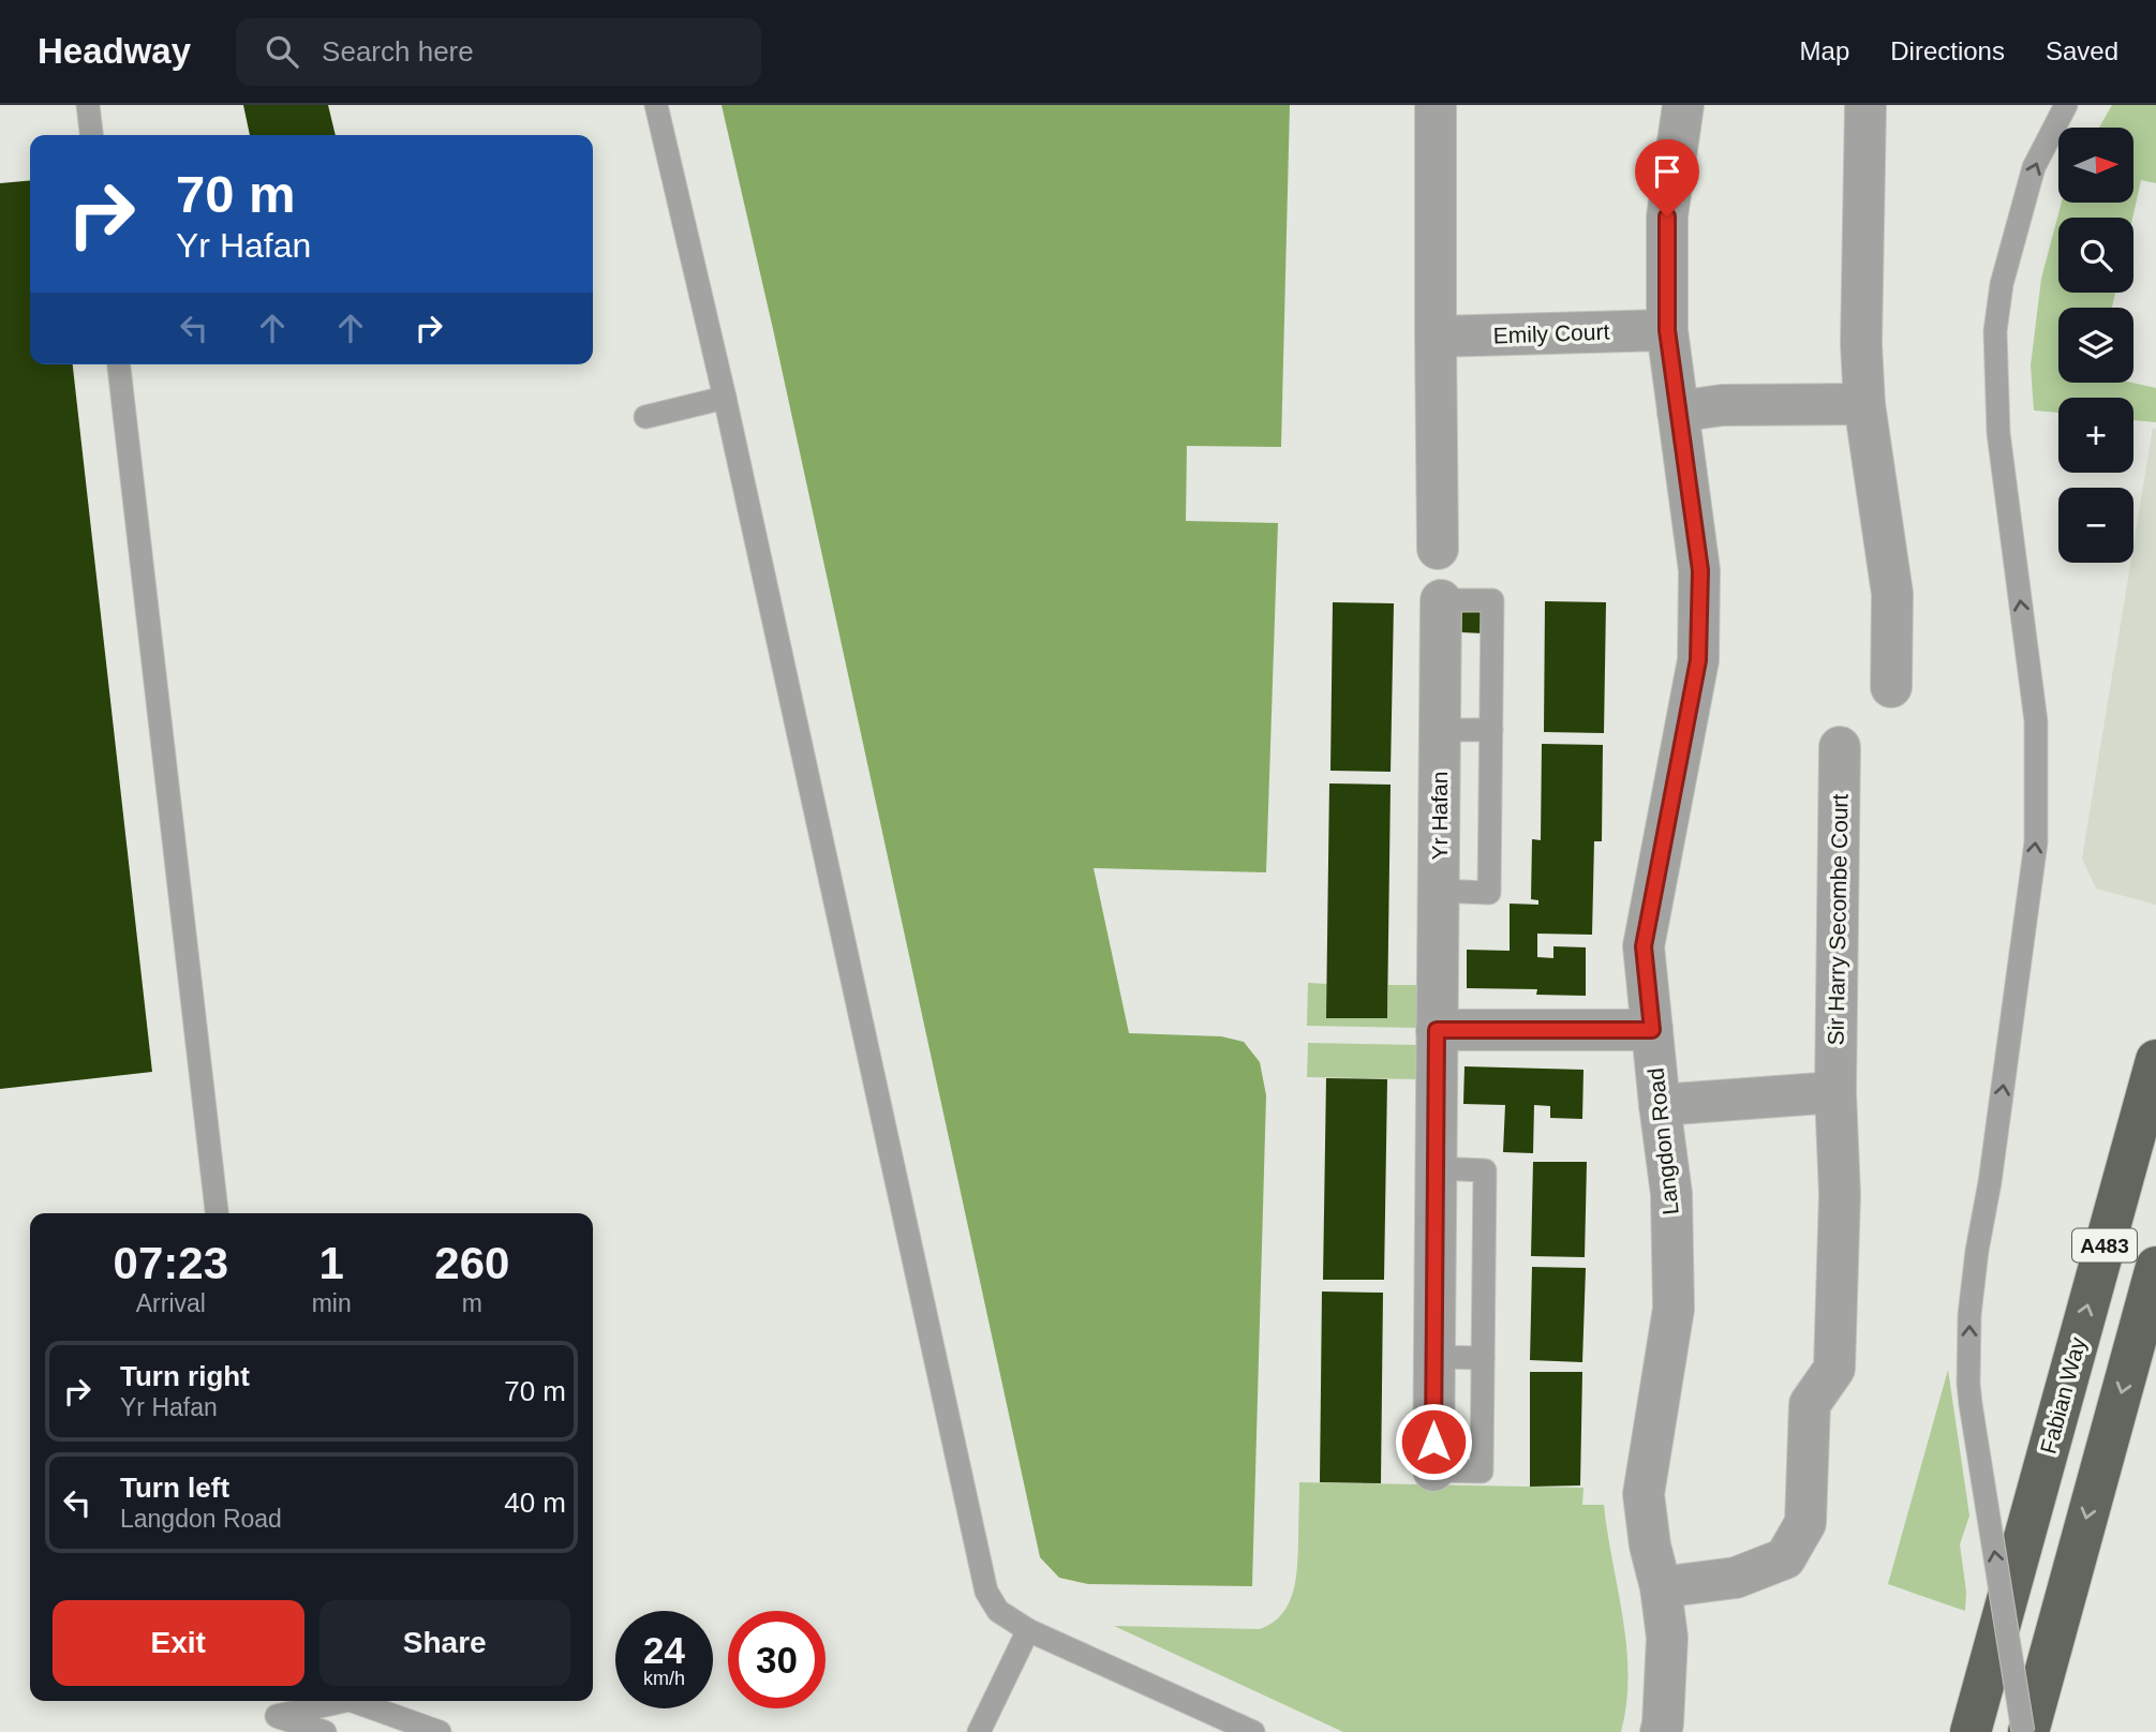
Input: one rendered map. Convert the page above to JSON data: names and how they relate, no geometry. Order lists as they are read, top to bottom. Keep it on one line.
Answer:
{"streets":{"highway":["A483","Fabian Way"],"street":["Emily Court","Yr Hafan","Sir Harry Secombe Court","Langdon Road"]},"crossings":[["Emily Court","Langdon Road"],["Sir Harry Secombe Court","Langdon Road"]],"north":"right","page":{"header":"Headway","search":"Search here","nav":["Map","Directions","Saved"],"map_buttons":["+","−"],"turn":["70 m","Yr Hafan"],"eta":["07:23","Arrival","1","min","260","m"],"list":[{"name":"Turn right","note":"Yr Hafan","value":"70 m"},{"name":"Turn left","note":"Langdon Road","value":"40 m"}],"buttons":["Exit","Share"],"speed":"24 km/h","limit":"30"}}
